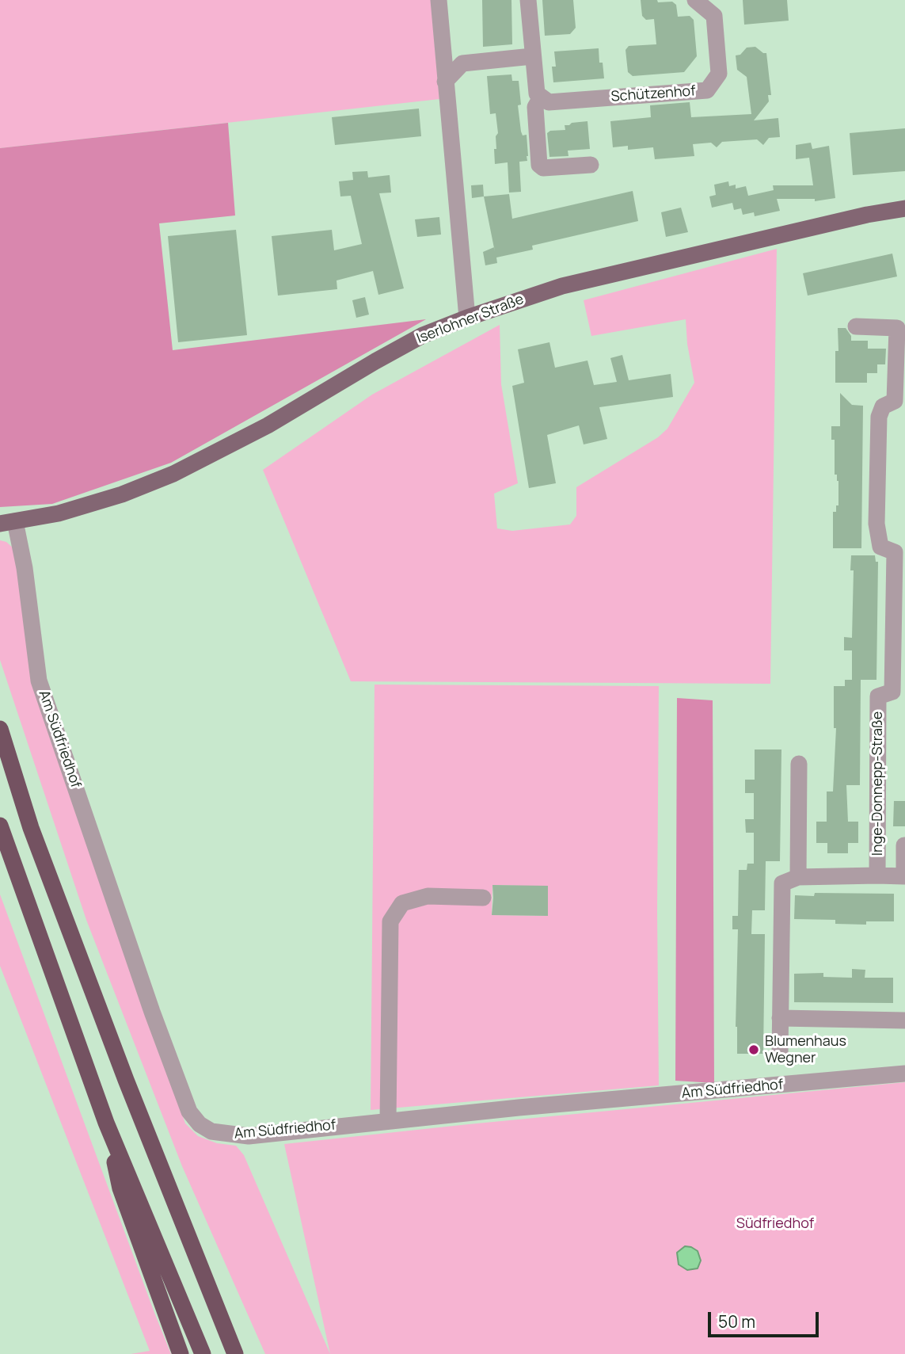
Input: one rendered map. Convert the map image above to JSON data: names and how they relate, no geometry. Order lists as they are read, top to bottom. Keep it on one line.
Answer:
{"streets":{"main road":["Iserlohner Straße"],"street":["Schützenhof","Am Südfriedhof","Inge-Donnepp-Straße"]},"crossings":[["Iserlohner Straße","Am Südfriedhof"]],"parks":["Südfriedhof"],"places":["Blumenhaus Wegner"],"scale_bar":"50 m"}
